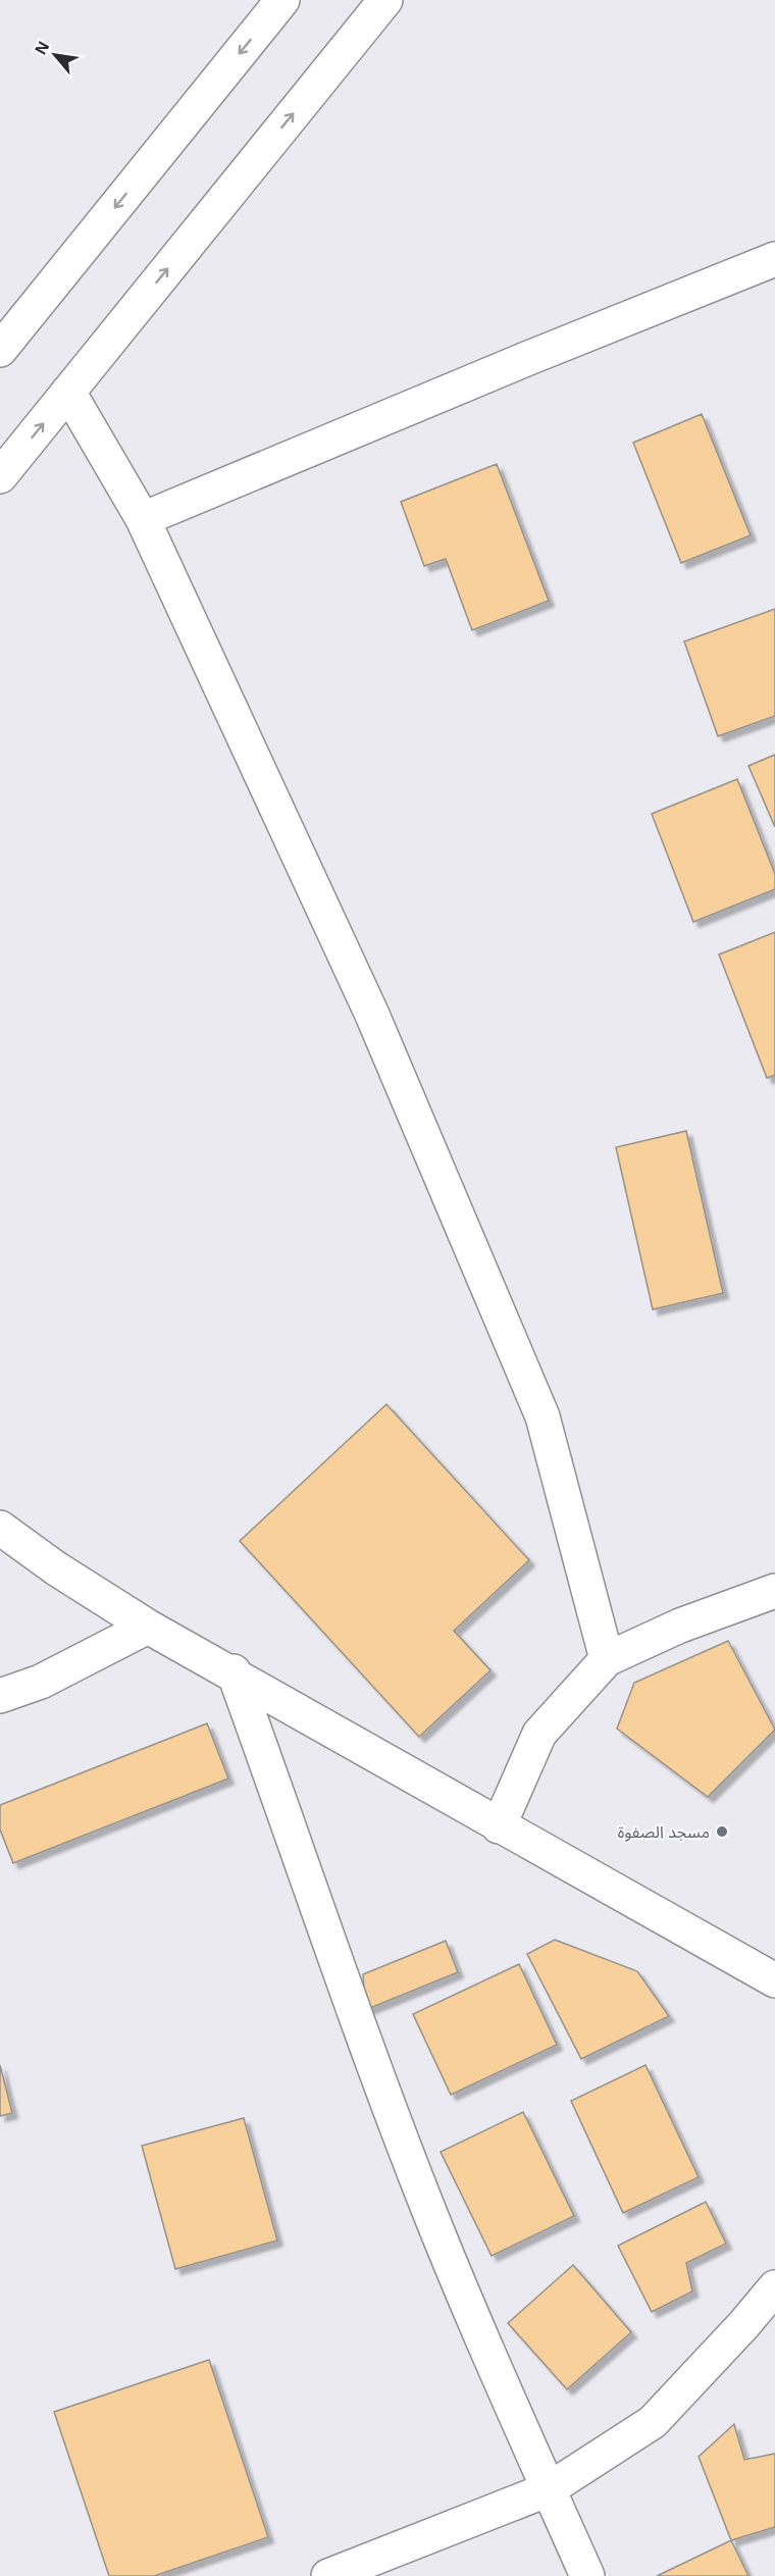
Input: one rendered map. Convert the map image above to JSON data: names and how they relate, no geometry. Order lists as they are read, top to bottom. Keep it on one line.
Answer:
{"places":["مسجد الصفوة"],"north":"top left"}
